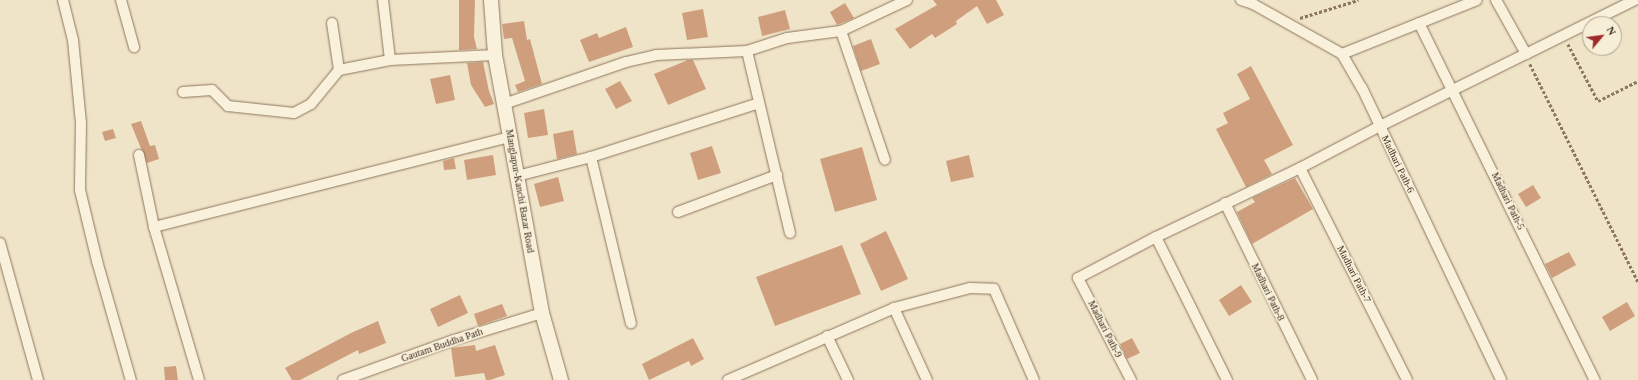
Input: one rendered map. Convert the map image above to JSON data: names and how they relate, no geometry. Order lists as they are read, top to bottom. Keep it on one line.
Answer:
{"streets":{"street":["Madhari Path-6","Manglapur-Kanchi Bazar Road","Madhari Path-5","Madhari Path-7","Madhari Path-8","Madhari Path-9","Gautam Buddha Path"]},"crossings":[["Manglapur-Kanchi Bazar Road","Gautam Buddha Path"]],"north":"top right"}
